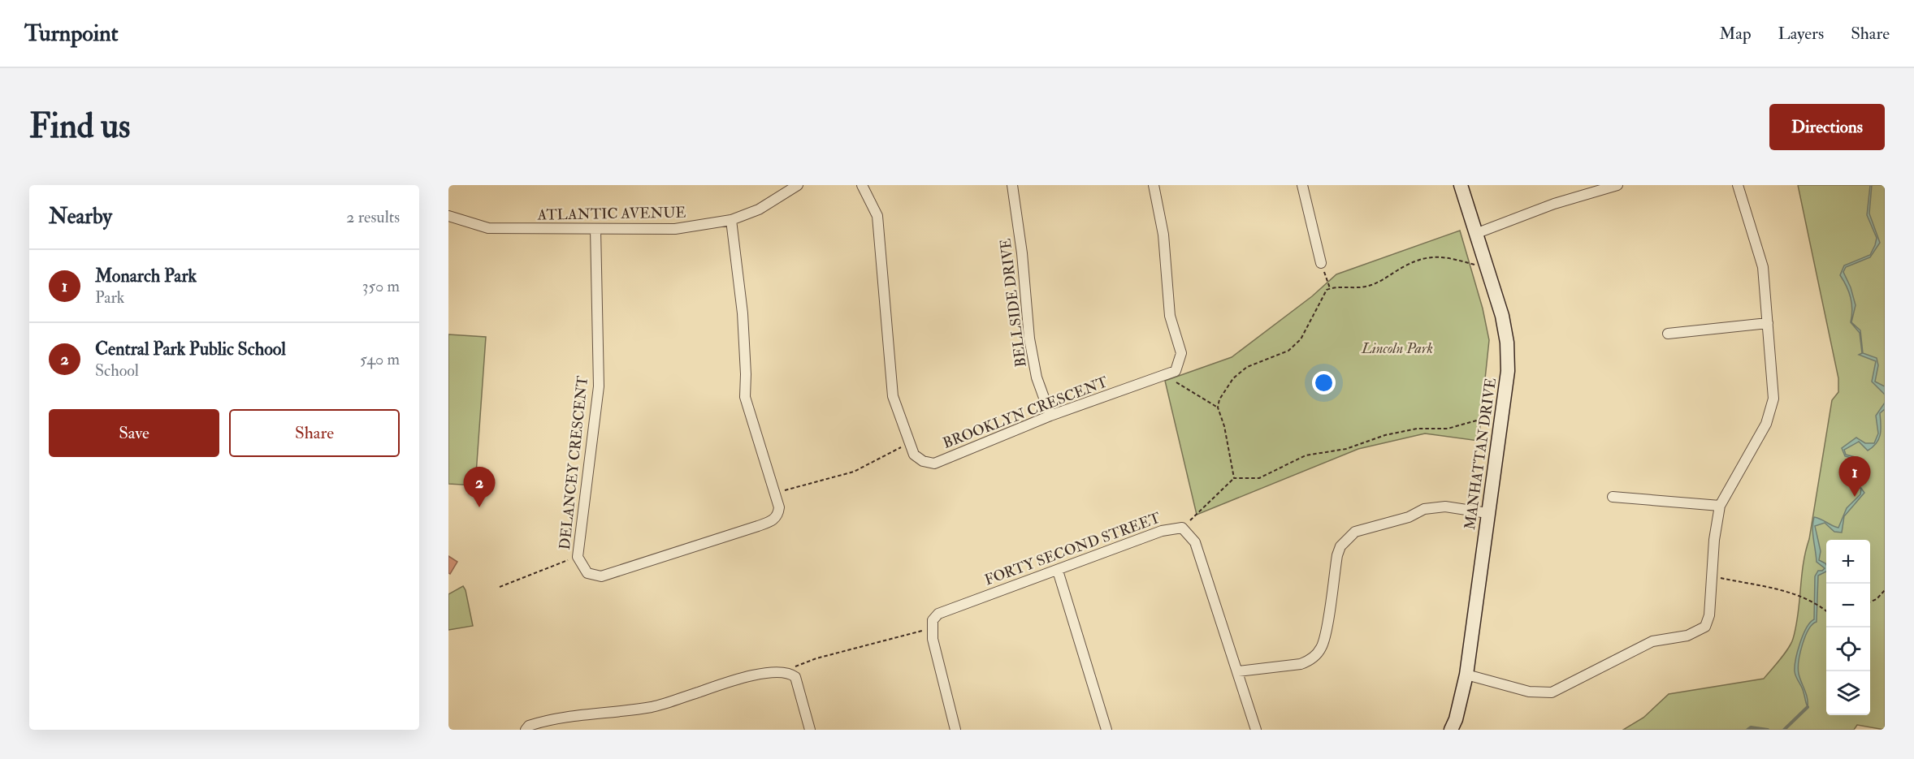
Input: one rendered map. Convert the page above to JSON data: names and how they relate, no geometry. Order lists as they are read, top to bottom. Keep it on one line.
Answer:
{"streets":{"street":["ATLANTIC AVENUE","BELLSIDE DRIVE","BROOKLYN CRESCENT","MANHATTAN DRIVE","DELANCEY CRESCENT","FORTY SECOND STREET"]},"crossings":[["ATLANTIC AVENUE","DELANCEY CRESCENT"],["BELLSIDE DRIVE","BROOKLYN CRESCENT"]],"parks":["Lincoln Park"],"page":{"header":"Turnpoint","nav":["Map","Layers","Share"],"buttons":["Directions",["Save","Share"]],"title":"Find us","heading":["Nearby","2 results"],"list":[{"mark":"1","name":"Monarch Park","note":"Park","value":"350 m"},{"mark":"2","name":"Central Park Public School","note":"School","value":"540 m"}],"pins":["1","2"],"map_buttons":["+","−"]}}
